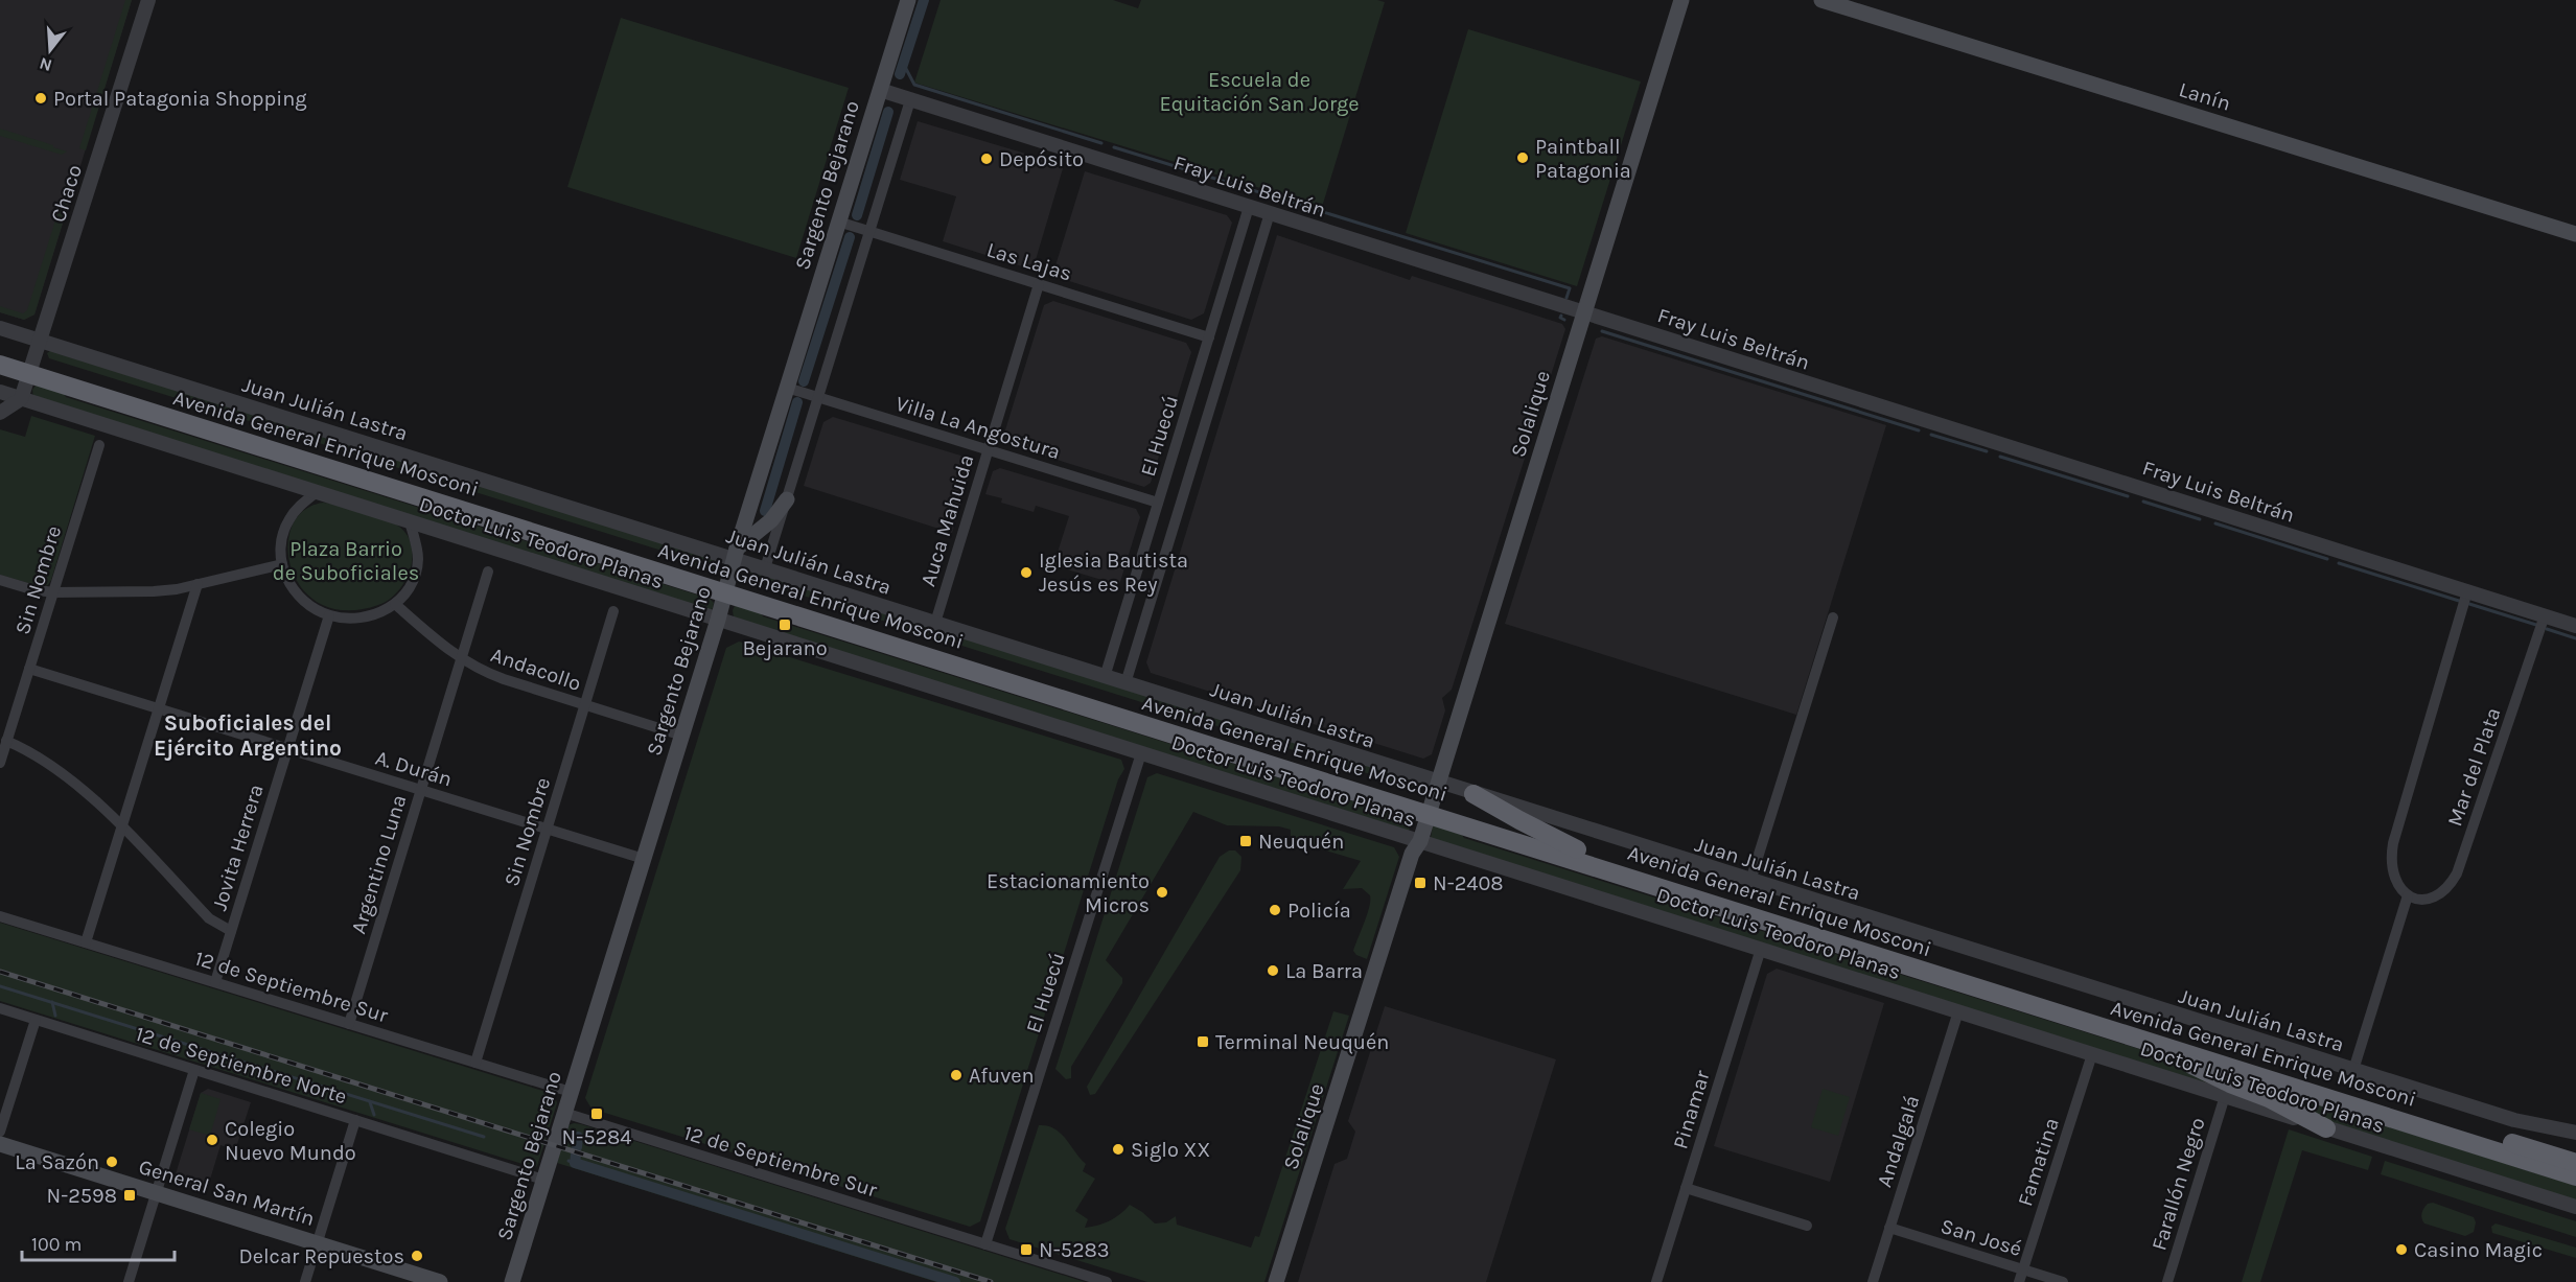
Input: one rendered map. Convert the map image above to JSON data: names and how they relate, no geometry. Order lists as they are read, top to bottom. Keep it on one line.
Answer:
{"streets":{"highway":["Avenida General Enrique Mosconi"],"main road":["Lanín","Sargento Bejarano","Solalique","General San Martín"],"street":["Fray Luis Beltrán","Chaco","Las Lajas","Juan Julián Lastra","Villa La Angostura","El Huecú","Auca Mahuida","Doctor Luis Teodoro Planas","Sin Nombre","Andacollo","Mar del Plata","A. Durán","Jovita Herrera","Argentino Luna","12 de Septiembre Sur","12 de Septiembre Norte","Pinamar","Andalgalá","Famatina","Farallón Negro","San José"]},"crossings":[["Sargento Bejarano","Fray Luis Beltrán"],["Sargento Bejarano","Las Lajas"],["Sargento Bejarano","Juan Julián Lastra"],["Sargento Bejarano","Villa La Angostura"],["Sargento Bejarano","Avenida General Enrique Mosconi"],["Sargento Bejarano","Doctor Luis Teodoro Planas"],["Sargento Bejarano","Andacollo"],["Sargento Bejarano","A. Durán"],["Sargento Bejarano","12 de Septiembre Sur"],["Sargento Bejarano","12 de Septiembre Norte"],["Fray Luis Beltrán","Solalique"],["Fray Luis Beltrán","El Huecú"],["Fray Luis Beltrán","Mar del Plata"],["Chaco","Juan Julián Lastra"],["Chaco","Avenida General Enrique Mosconi"],["Chaco","Doctor Luis Teodoro Planas"],["Las Lajas","El Huecú"],["Las Lajas","Auca Mahuida"],["Juan Julián Lastra","Solalique"],["Juan Julián Lastra","El Huecú"],["Juan Julián Lastra","Auca Mahuida"],["Solalique","Avenida General Enrique Mosconi"],["Solalique","Doctor Luis Teodoro Planas"],["Villa La Angostura","El Huecú"],["Villa La Angostura","Auca Mahuida"],["El Huecú","Doctor Luis Teodoro Planas"],["El Huecú","12 de Septiembre Sur"],["Doctor Luis Teodoro Planas","Andacollo"],["Doctor Luis Teodoro Planas","Jovita Herrera"],["Doctor Luis Teodoro Planas","Pinamar"],["Doctor Luis Teodoro Planas","Andalgalá"],["Doctor Luis Teodoro Planas","Famatina"],["Doctor Luis Teodoro Planas","Farallón Negro"],["Sin Nombre","Andacollo"],["Sin Nombre","A. Durán"],["Sin Nombre","12 de Septiembre Sur"],["Andacollo","Jovita Herrera"],["Andacollo","Argentino Luna"],["A. Durán","Jovita Herrera"],["A. Durán","Argentino Luna"],["Jovita Herrera","12 de Septiembre Sur"],["Argentino Luna","12 de Septiembre Sur"],["Andalgalá","San José"],["Famatina","San José"]],"districts":["Suboficiales del Ejército Argentino"],"parks":["Escuela de Equitación San Jorge","Plaza Barrio de Suboficiales"],"places":{"other":["Portal Patagonia Shopping","Paintball Patagonia","Depósito","Iglesia Bautista Jesús es Rey","Estacionamiento Micros","Policía","La Barra","Afuven","Colegio Nuevo Mundo","Siglo XX","La Sazón","Casino Magic","Delcar Repuestos"],"transit":["Bejarano","Neuquén","N-2408","Terminal Neuquén","N-5284","N-2598","N-5283"]},"scale_bar":"100 m","north":"bottom"}
